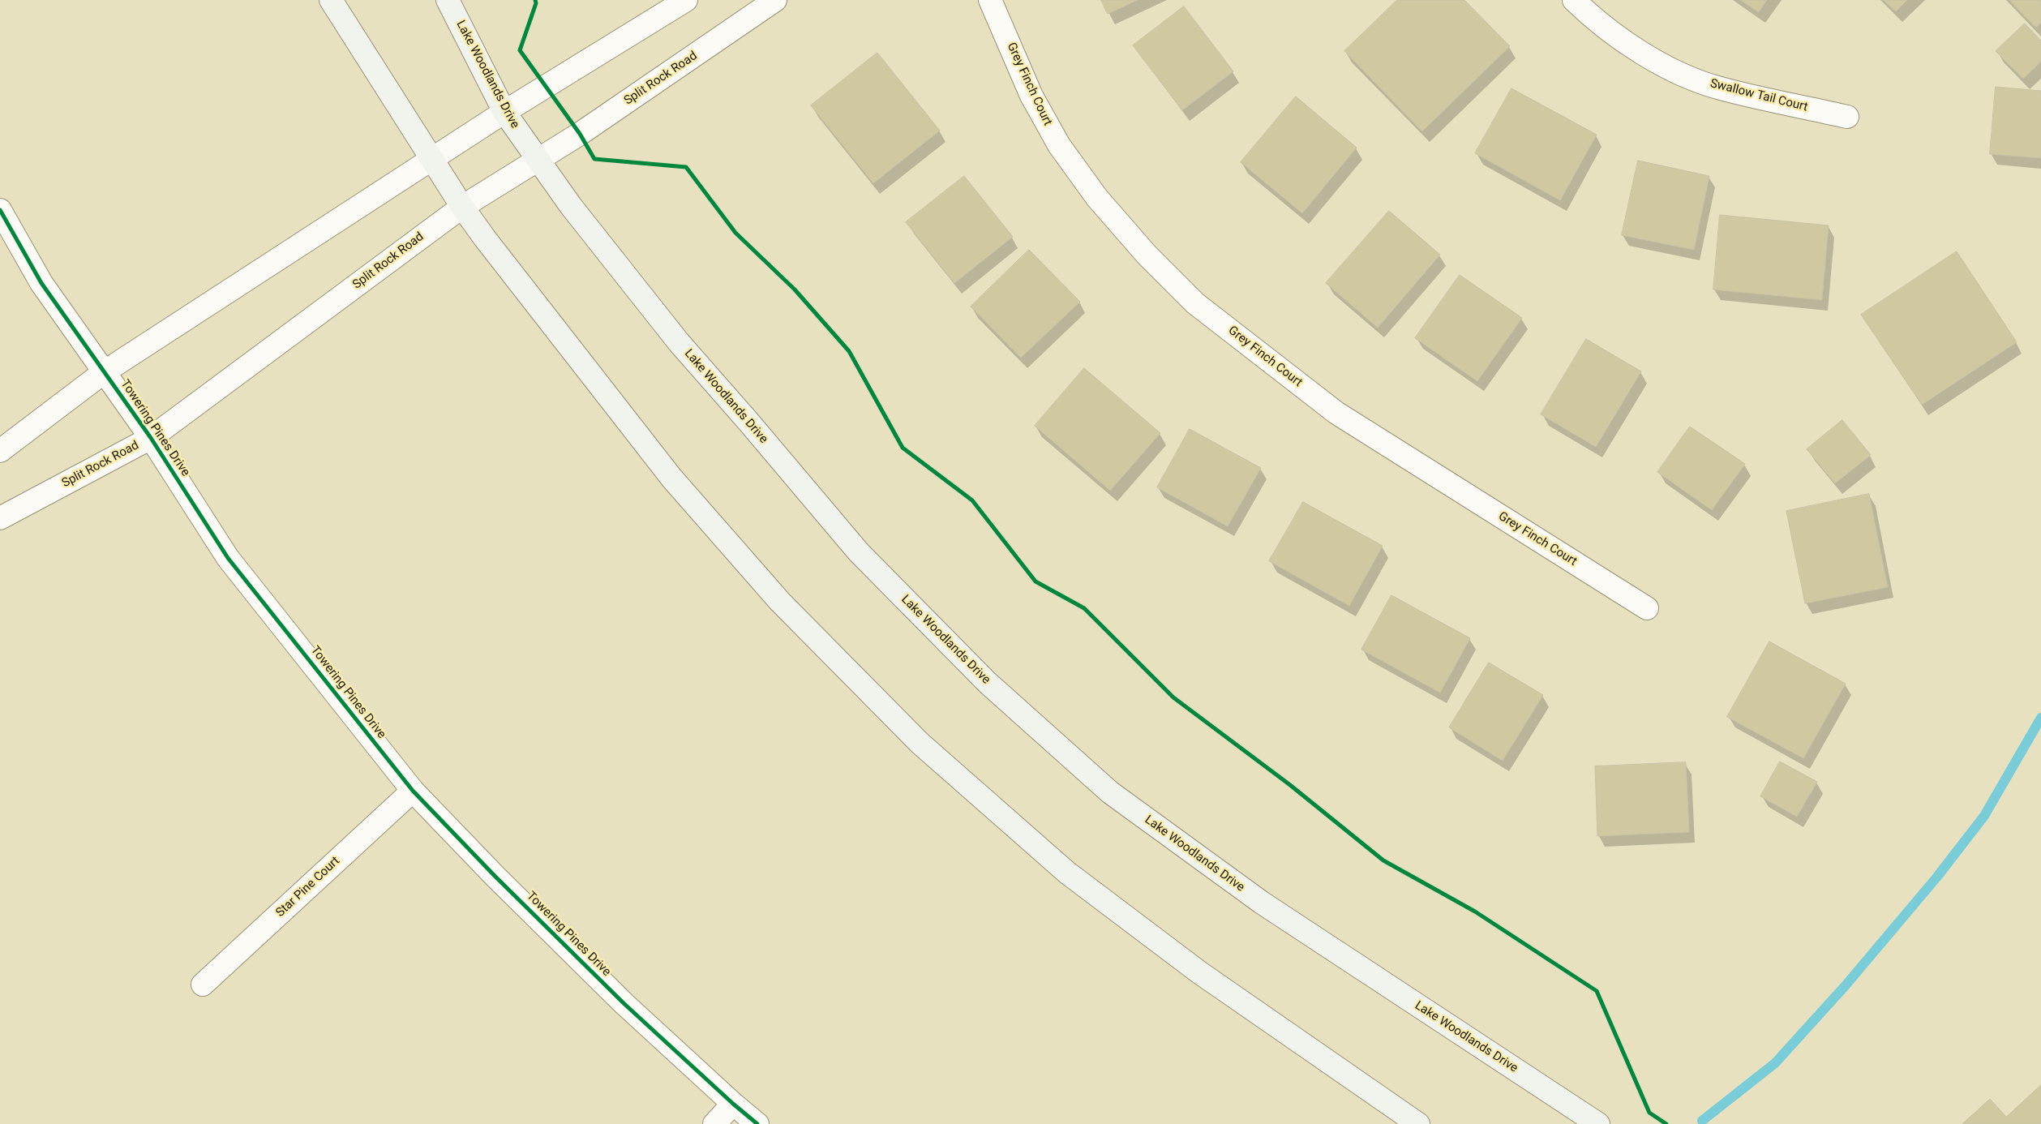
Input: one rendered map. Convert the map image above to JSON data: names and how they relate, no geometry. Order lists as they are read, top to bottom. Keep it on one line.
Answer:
{"streets":{"main road":["Lake Woodlands Drive"],"street":["Split Rock Road","Grey Finch Court","Swallow Tail Court","Towering Pines Drive","Star Pine Court"]},"crossings":[["Lake Woodlands Drive","Split Rock Road"],["Split Rock Road","Towering Pines Drive"],["Towering Pines Drive","Star Pine Court"]]}
